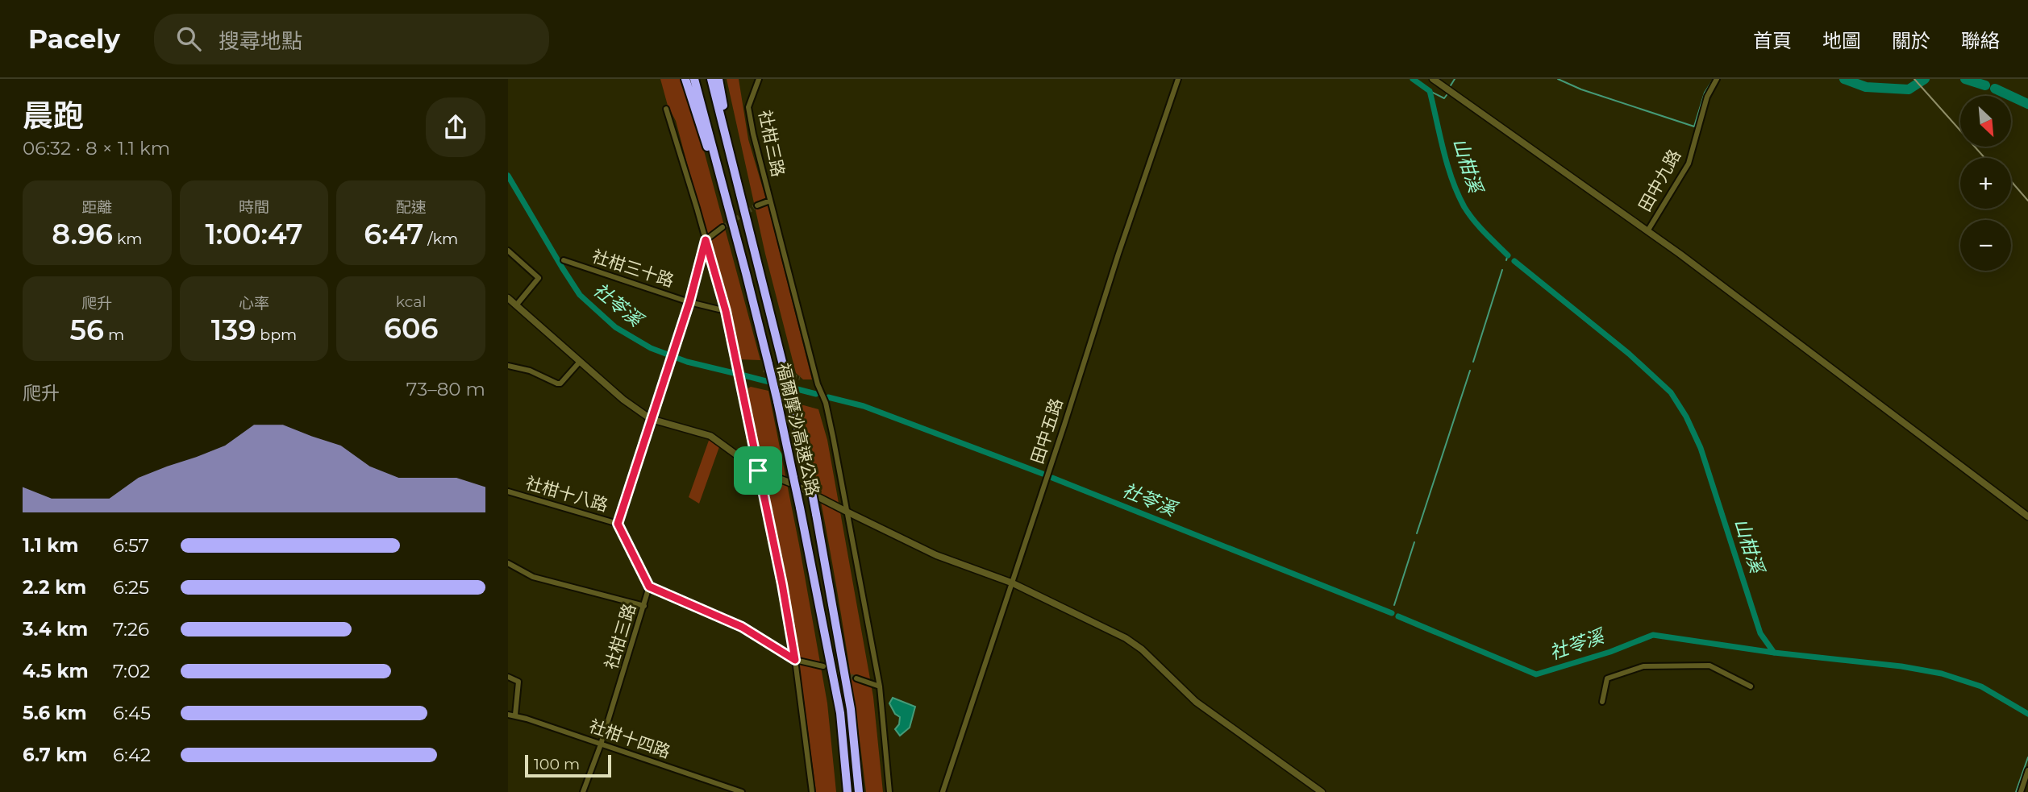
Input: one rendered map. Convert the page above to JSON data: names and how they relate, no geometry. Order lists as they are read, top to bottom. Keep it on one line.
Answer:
{"streets":{"highway":["福爾摩沙高速公路"],"street":["社柑三路","田中九路","社柑三十路","田中五路","社柑十八路","社柑十四路"]},"crossings":[["社柑三路","社柑十八路"],["社柑三路","社柑十四路"]],"water":["山柑溪","社苓溪"],"scale_bar":"100 m","north":"bottom right","page":{"header":"Pacely","search":"搜尋地點","nav":["首頁","地圖","關於","聯絡"],"heading":["晨跑","06:32 · 8 × 1.1 km"],"map_buttons":["+","−"],"stats":[["距離","8.96 km"],["時間","1:00:47"],["配速","6:47 /km"],["爬升","56 m"],["心率","139 bpm"],["kcal","606"]],"chart":["爬升","73–80 m"],"list":[{"name":"1.1 km","note":"6:57"},{"name":"2.2 km","note":"6:25"},{"name":"3.4 km","note":"7:26"},{"name":"4.5 km","note":"7:02"},{"name":"5.6 km","note":"6:45"},{"name":"6.7 km","note":"6:42"}],"scale":"100 m"}}
